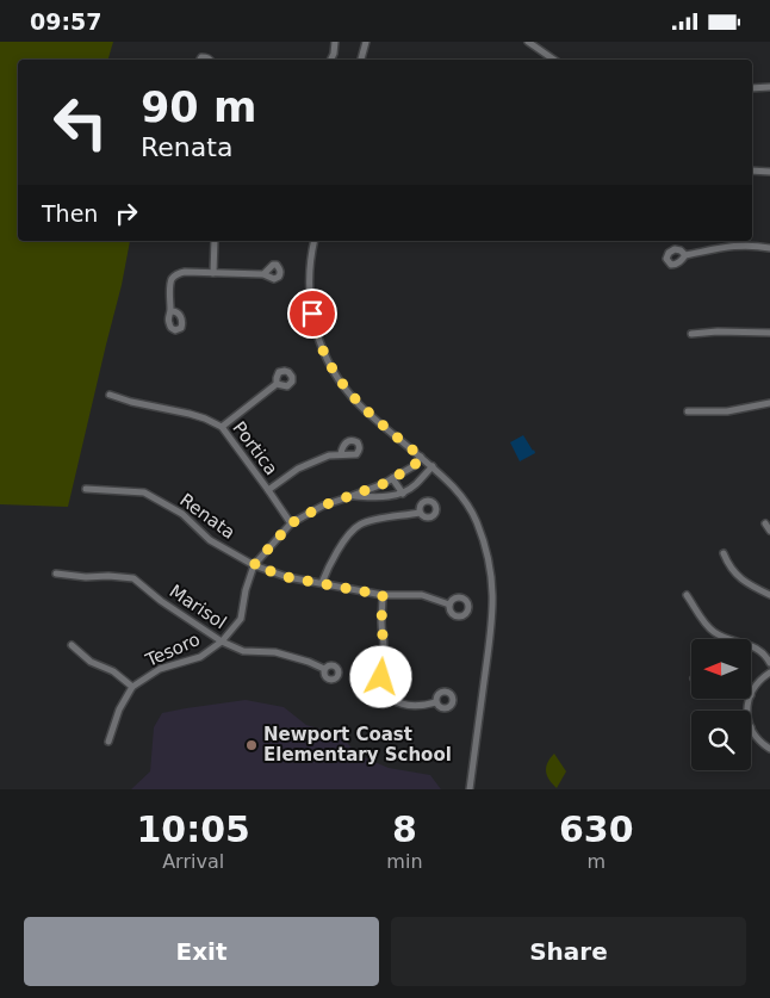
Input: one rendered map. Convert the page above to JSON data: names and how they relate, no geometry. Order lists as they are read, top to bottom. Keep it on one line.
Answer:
{"streets":{"street":["Portica","Renata","Marisol","Tesoro"]},"crossings":[["Portica","Tesoro"],["Renata","Tesoro"],["Marisol","Tesoro"]],"places":["Newport Coast Elementary School"],"north":"left","page":{"status":"09:57","turn":["90 m","Renata"],"then":"Then","eta":["10:05","Arrival","8","min","630","m"],"buttons":["Exit","Share"]}}
